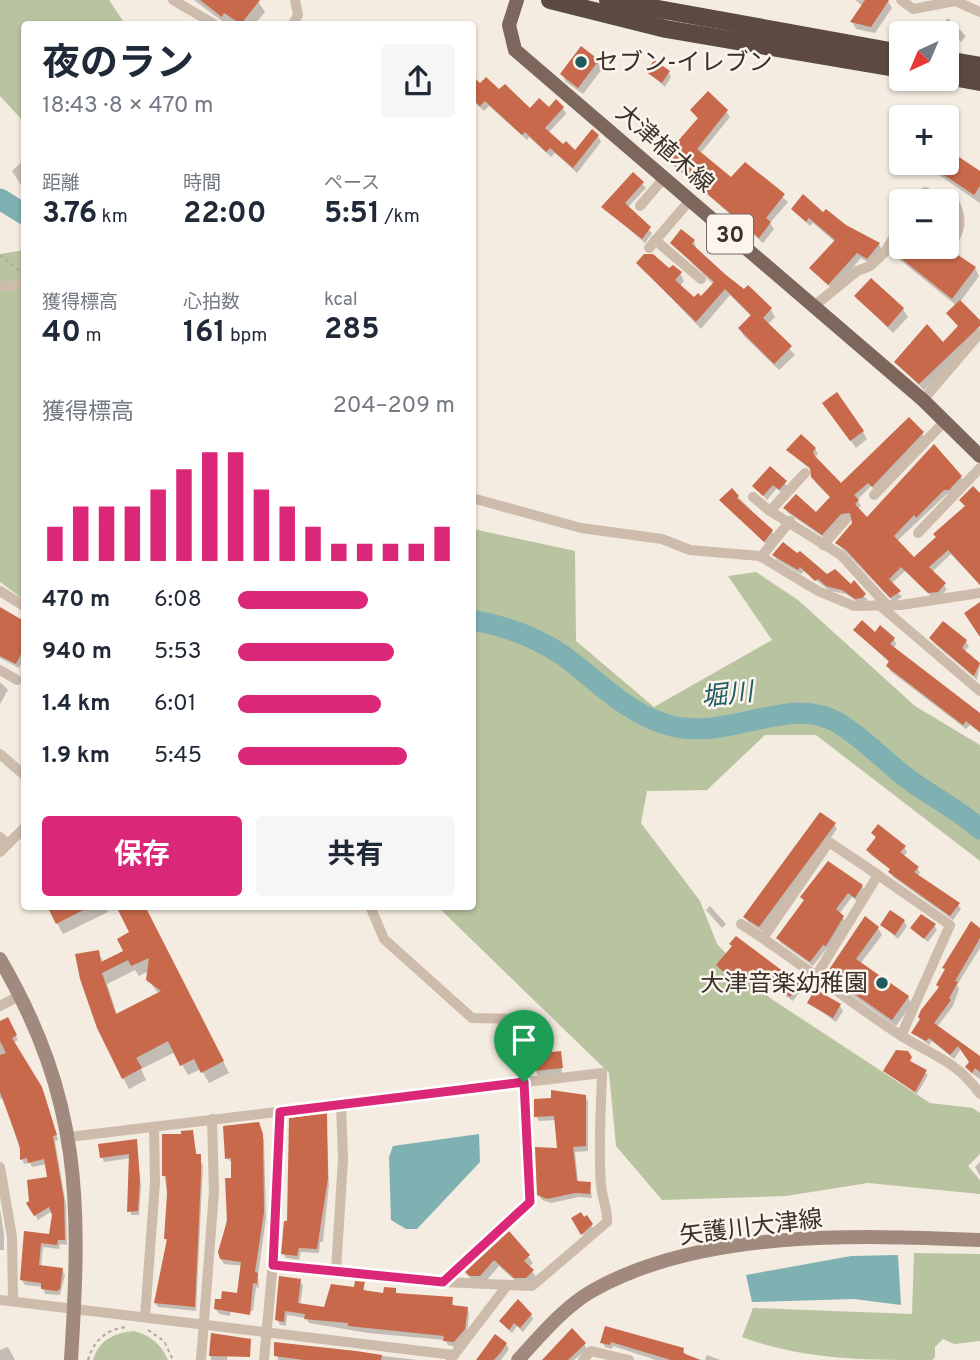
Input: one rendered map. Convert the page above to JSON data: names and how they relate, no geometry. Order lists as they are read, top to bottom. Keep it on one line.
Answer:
{"streets":{"main road":["大津植木線","30","矢護川大津線"]},"water":["堀川"],"places":["セブン-イレブン","大津音楽幼稚園"],"north":"bottom left","page":{"map_buttons":["+","−"],"heading":["夜のラン","18:43 · 8 × 470 m"],"stats":[["距離","3.76 km"],["時間","22:00"],["ペース","5:51 /km"],["獲得標高","40 m"],["心拍数","161 bpm"],["kcal","285"]],"chart":["獲得標高","204–209 m"],"list":[{"name":"470 m","note":"6:08"},{"name":"940 m","note":"5:53"},{"name":"1.4 km","note":"6:01"},{"name":"1.9 km","note":"5:45"}],"buttons":["保存","共有"]}}
